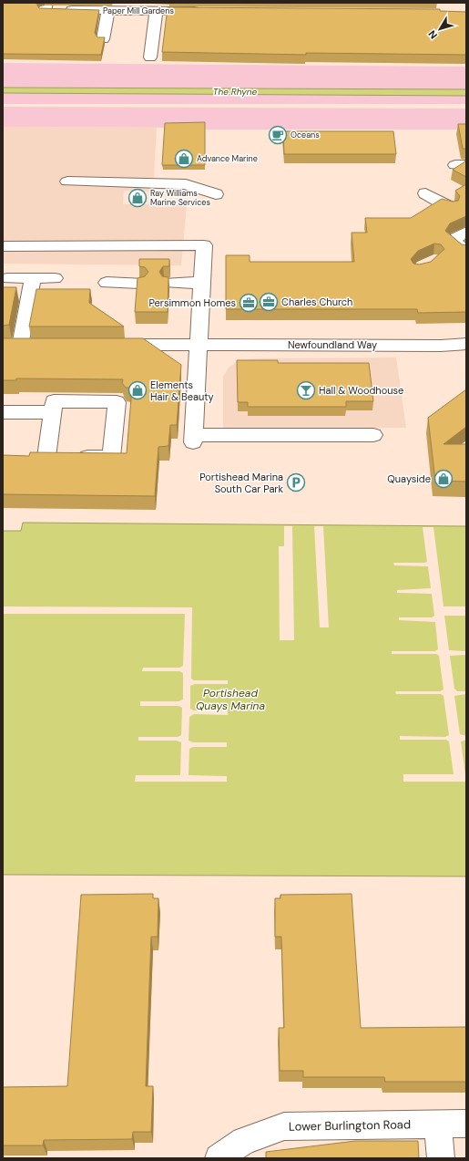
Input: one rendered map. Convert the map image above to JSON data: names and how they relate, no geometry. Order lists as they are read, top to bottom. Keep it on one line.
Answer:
{"streets":{"street":["Paper Mill Gardens","Newfoundland Way","Lower Burlington Road"]},"water":["The Rhyne","Portishead Quays Marina"],"places":{"cafe":["Oceans"],"shop":["Advance Marine","Ray Williams Marine Services","Elements Hair & Beauty","Quayside"],"office":["Charles Church","Persimmon Homes"],"bar":["Hall & Woodhouse"],"parking":["Portishead Marina South Car Park"]},"north":"bottom left"}
